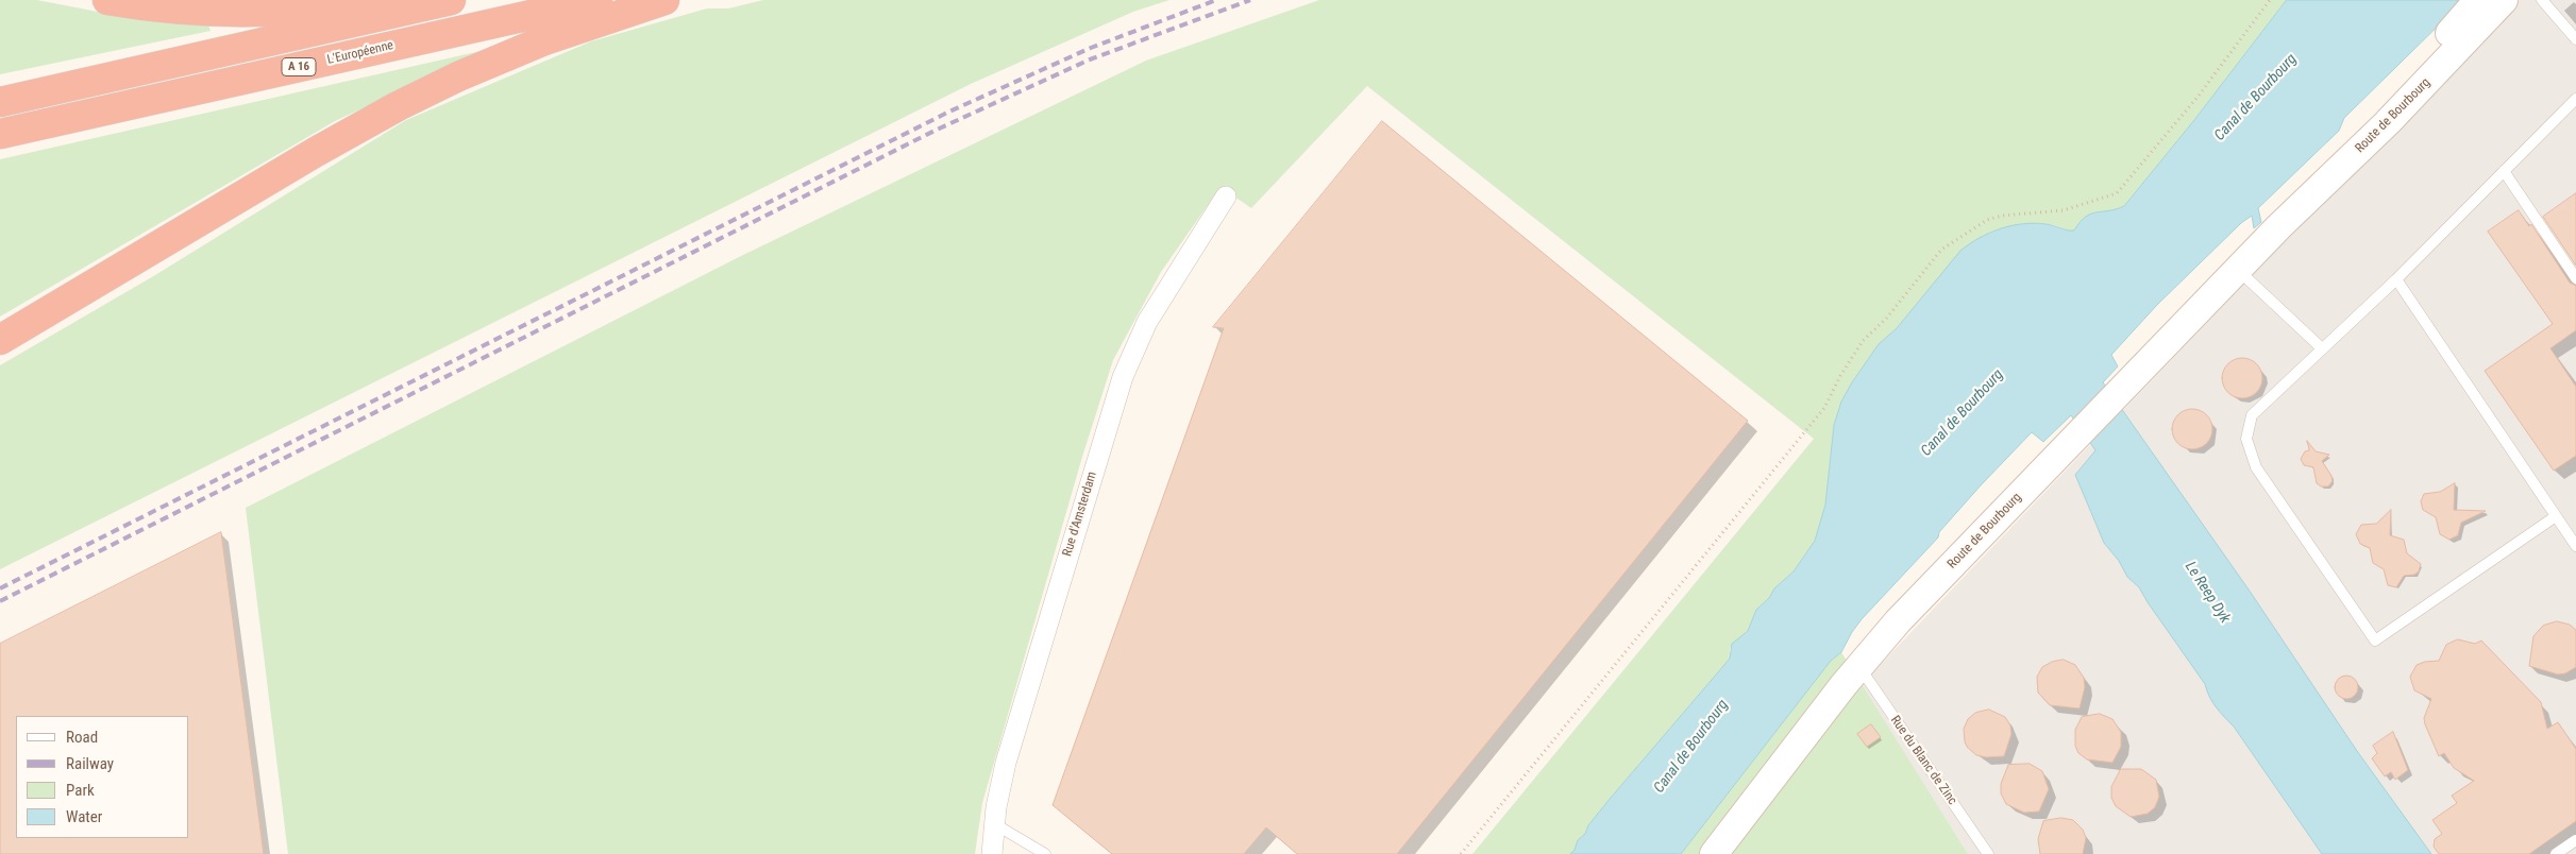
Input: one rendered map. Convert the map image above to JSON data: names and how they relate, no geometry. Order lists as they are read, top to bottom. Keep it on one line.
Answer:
{"streets":{"highway":["L'Européenne","A 16"],"main road":["Route de Bourbourg"],"street":["Rue d'Amsterdam"],"lane":["Rue du Blanc de Zinc"]},"crossings":[["Route de Bourbourg","Rue du Blanc de Zinc"]],"water":["Canal de Bourbourg","Le Reep Dyk"],"legend":["Road","Railway","Park","Water"]}
